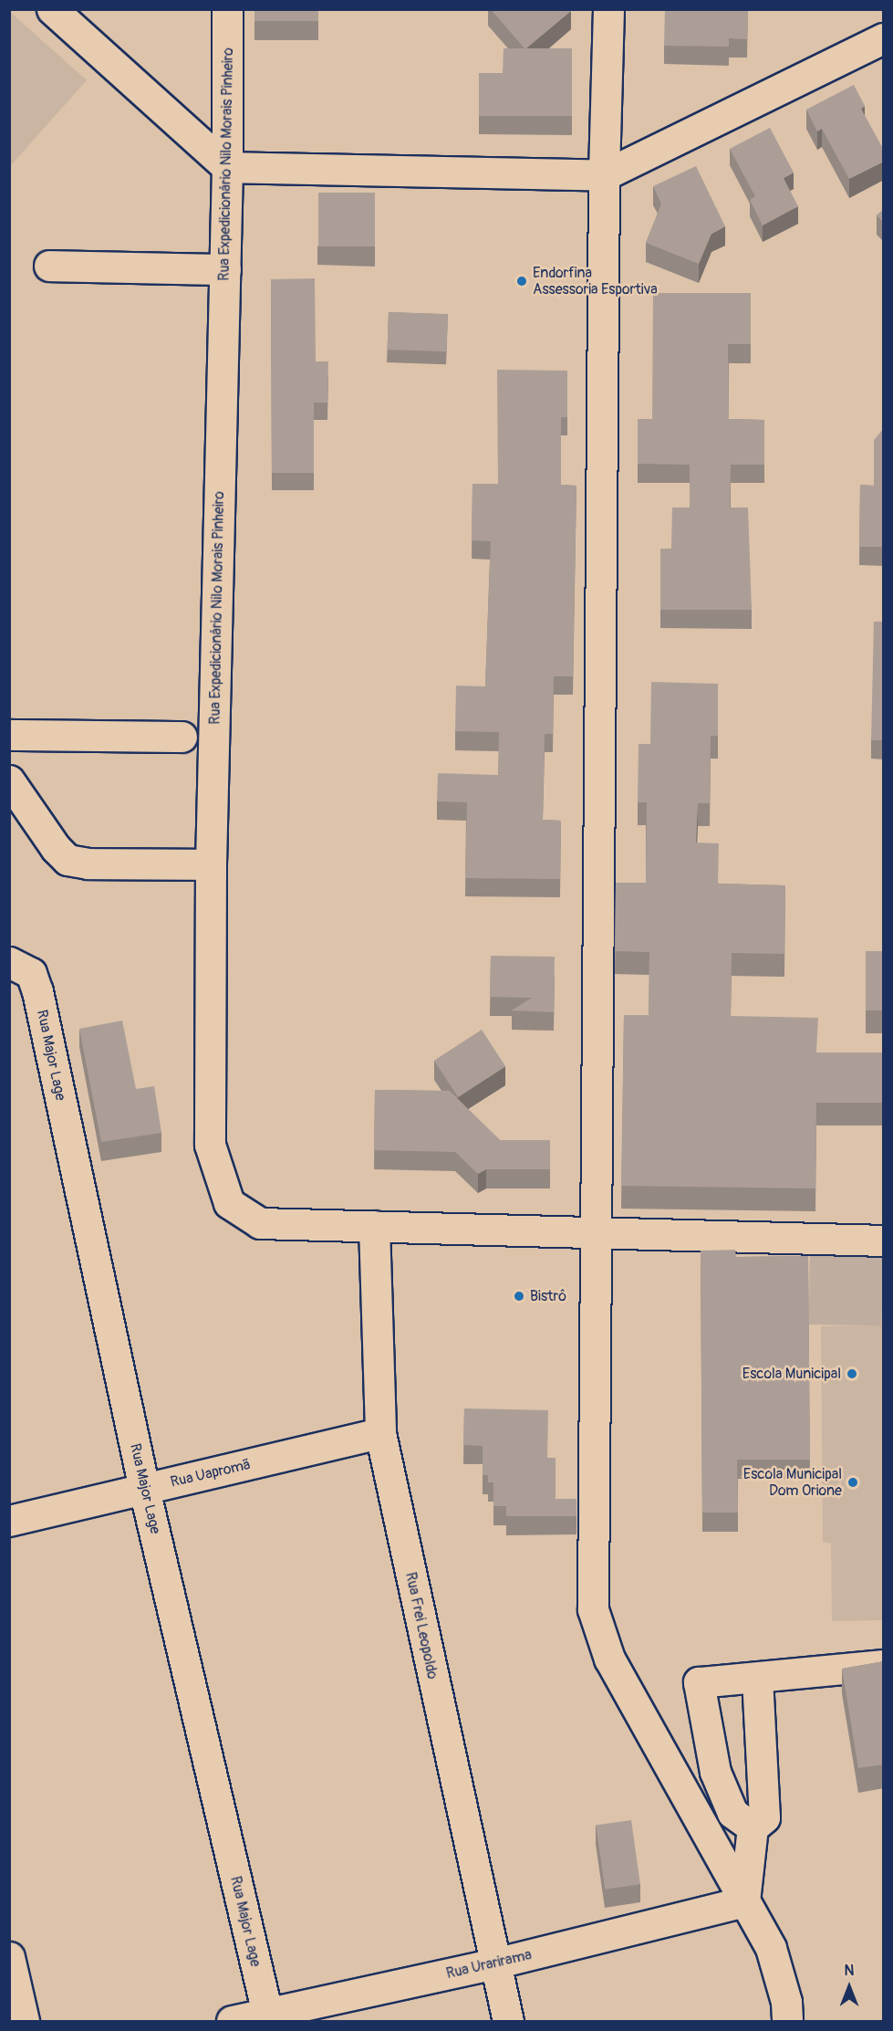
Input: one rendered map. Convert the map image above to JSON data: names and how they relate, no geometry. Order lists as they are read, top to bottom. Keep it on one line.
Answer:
{"streets":{"street":["Rua Expedicionário Nilo Morais Pinheiro","Rua Major Lage","Rua Uapromã","Rua Frei Leopoldo","Rua Urarirama"]},"crossings":[["Rua Expedicionário Nilo Morais Pinheiro","Rua Frei Leopoldo"],["Rua Major Lage","Rua Uapromã"],["Rua Major Lage","Rua Urarirama"],["Rua Uapromã","Rua Frei Leopoldo"],["Rua Frei Leopoldo","Rua Urarirama"]],"places":["Endorfina Assessoria Esportiva","Bistrô","Escola Municipal","Escola Municipal Dom Orione"],"north":"top"}
